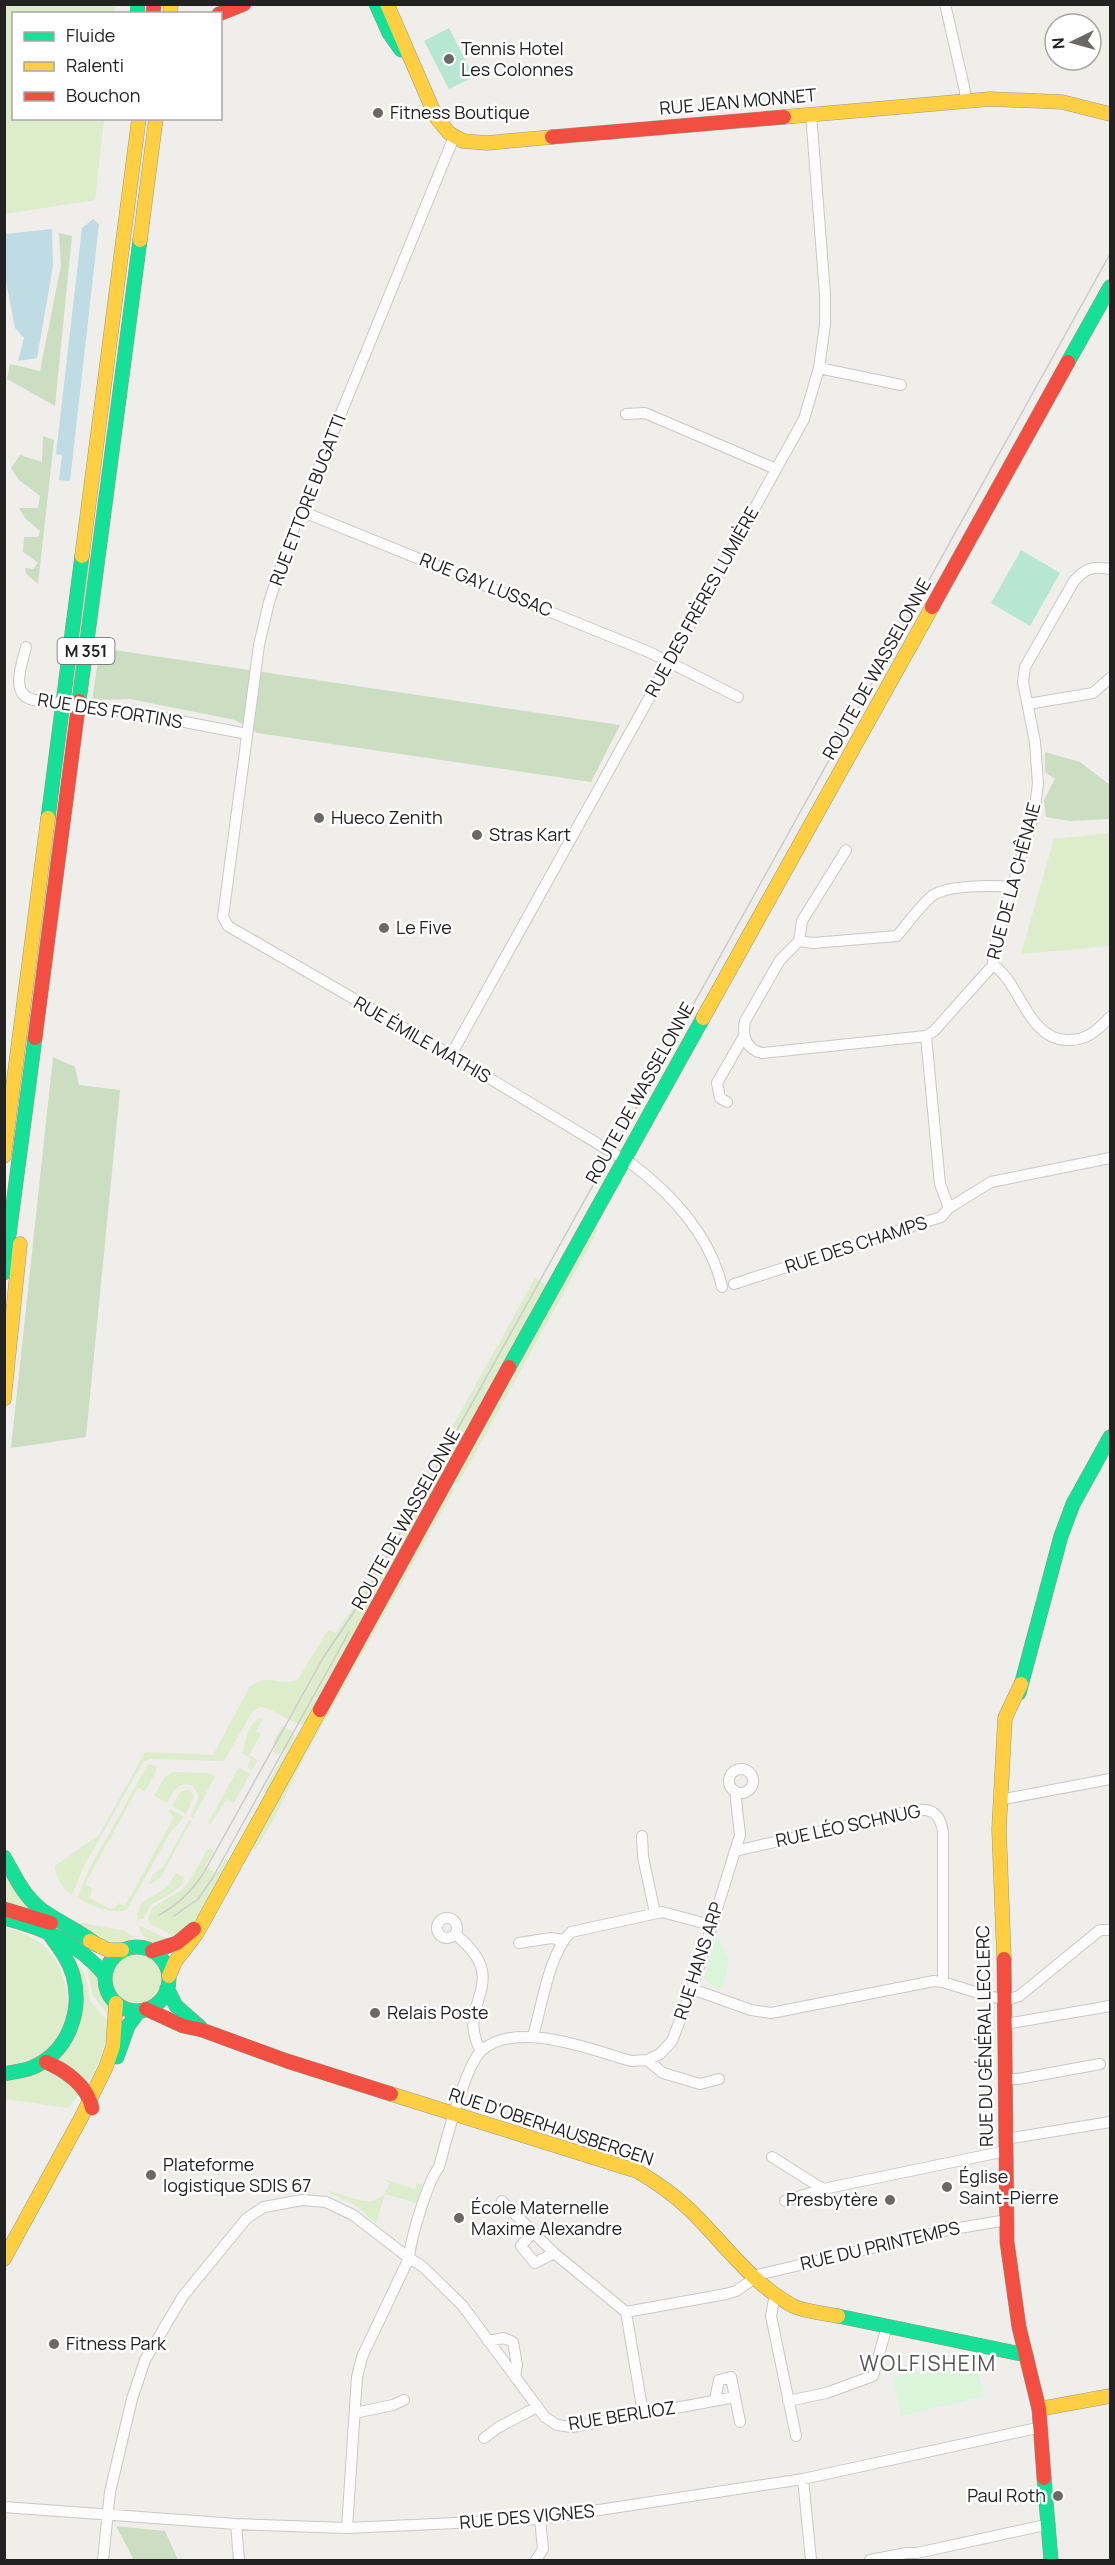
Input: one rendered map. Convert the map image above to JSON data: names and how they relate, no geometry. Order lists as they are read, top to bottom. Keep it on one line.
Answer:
{"streets":{"main road":["RUE JEAN MONNET","M 351","ROUTE DE WASSELONNE","RUE DU GÉNÉRAL LECLERC","RUE D'OBERHAUSBERGEN"],"street":["RUE ETTORE BUGATTI","RUE GAY LUSSAC","RUE DES FRÈRES LUMIÈRE","RUE DES FORTINS","RUE DE LA CHÊNAIE","RUE ÉMILE MATHIS","RUE DES CHAMPS","RUE LÉO SCHNUG","RUE HANS ARP","RUE DU PRINTEMPS","RUE BERLIOZ","RUE DES VIGNES"]},"crossings":[["RUE JEAN MONNET","RUE ETTORE BUGATTI"],["RUE JEAN MONNET","RUE DES FRÈRES LUMIÈRE"],["RUE ETTORE BUGATTI","RUE GAY LUSSAC"],["RUE ETTORE BUGATTI","RUE DES FORTINS"],["RUE ETTORE BUGATTI","RUE ÉMILE MATHIS"],["RUE GAY LUSSAC","RUE DES FRÈRES LUMIÈRE"],["RUE DES FRÈRES LUMIÈRE","RUE ÉMILE MATHIS"],["ROUTE DE WASSELONNE","RUE ÉMILE MATHIS"],["ROUTE DE WASSELONNE","RUE D'OBERHAUSBERGEN"],["RUE ÉMILE MATHIS","RUE DES CHAMPS"],["RUE LÉO SCHNUG","RUE HANS ARP"],["RUE DU GÉNÉRAL LECLERC","RUE D'OBERHAUSBERGEN"],["RUE DU GÉNÉRAL LECLERC","RUE DU PRINTEMPS"],["RUE DU GÉNÉRAL LECLERC","RUE DES VIGNES"],["RUE D'OBERHAUSBERGEN","RUE DU PRINTEMPS"],["RUE BERLIOZ","RUE DES VIGNES"]],"districts":["WOLFISHEIM"],"places":["Tennis Hotel Les Colonnes","Fitness Boutique","Hueco Zenith","Stras Kart","Le Five","Relais Poste","Plateforme logistique SDIS 67","Église Saint-Pierre","Presbytère","École Maternelle Maxime Alexandre","Fitness Park","Paul Roth"],"legend":["Fluide","Ralenti","Bouchon"],"north":"left"}
